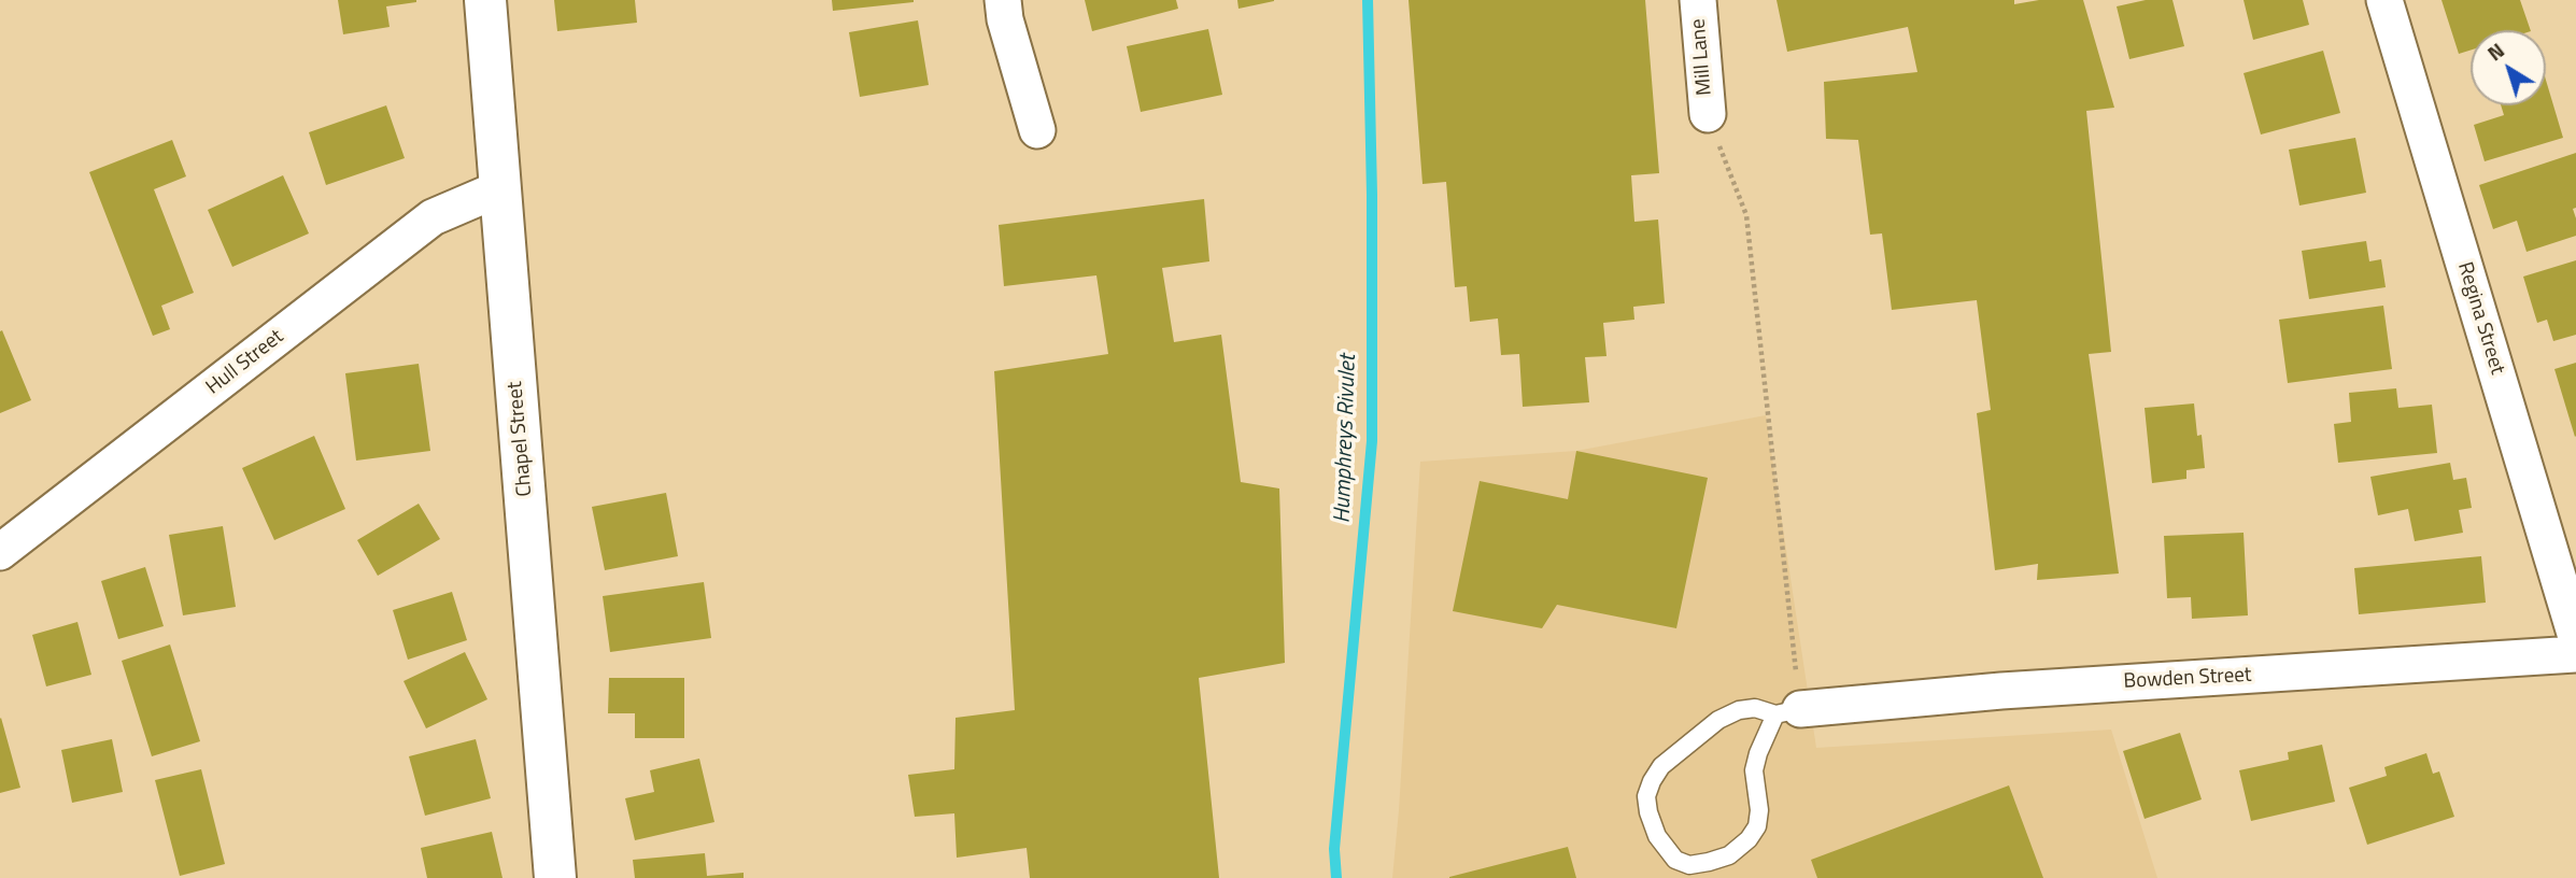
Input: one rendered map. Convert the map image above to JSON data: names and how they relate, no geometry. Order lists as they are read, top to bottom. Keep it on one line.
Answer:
{"streets":{"street":["Mill Lane","Regina Street","Hull Street","Chapel Street","Bowden Street"]},"crossings":[["Hull Street","Chapel Street"]],"water":["Humphreys Rivulet"],"north":"top left"}
